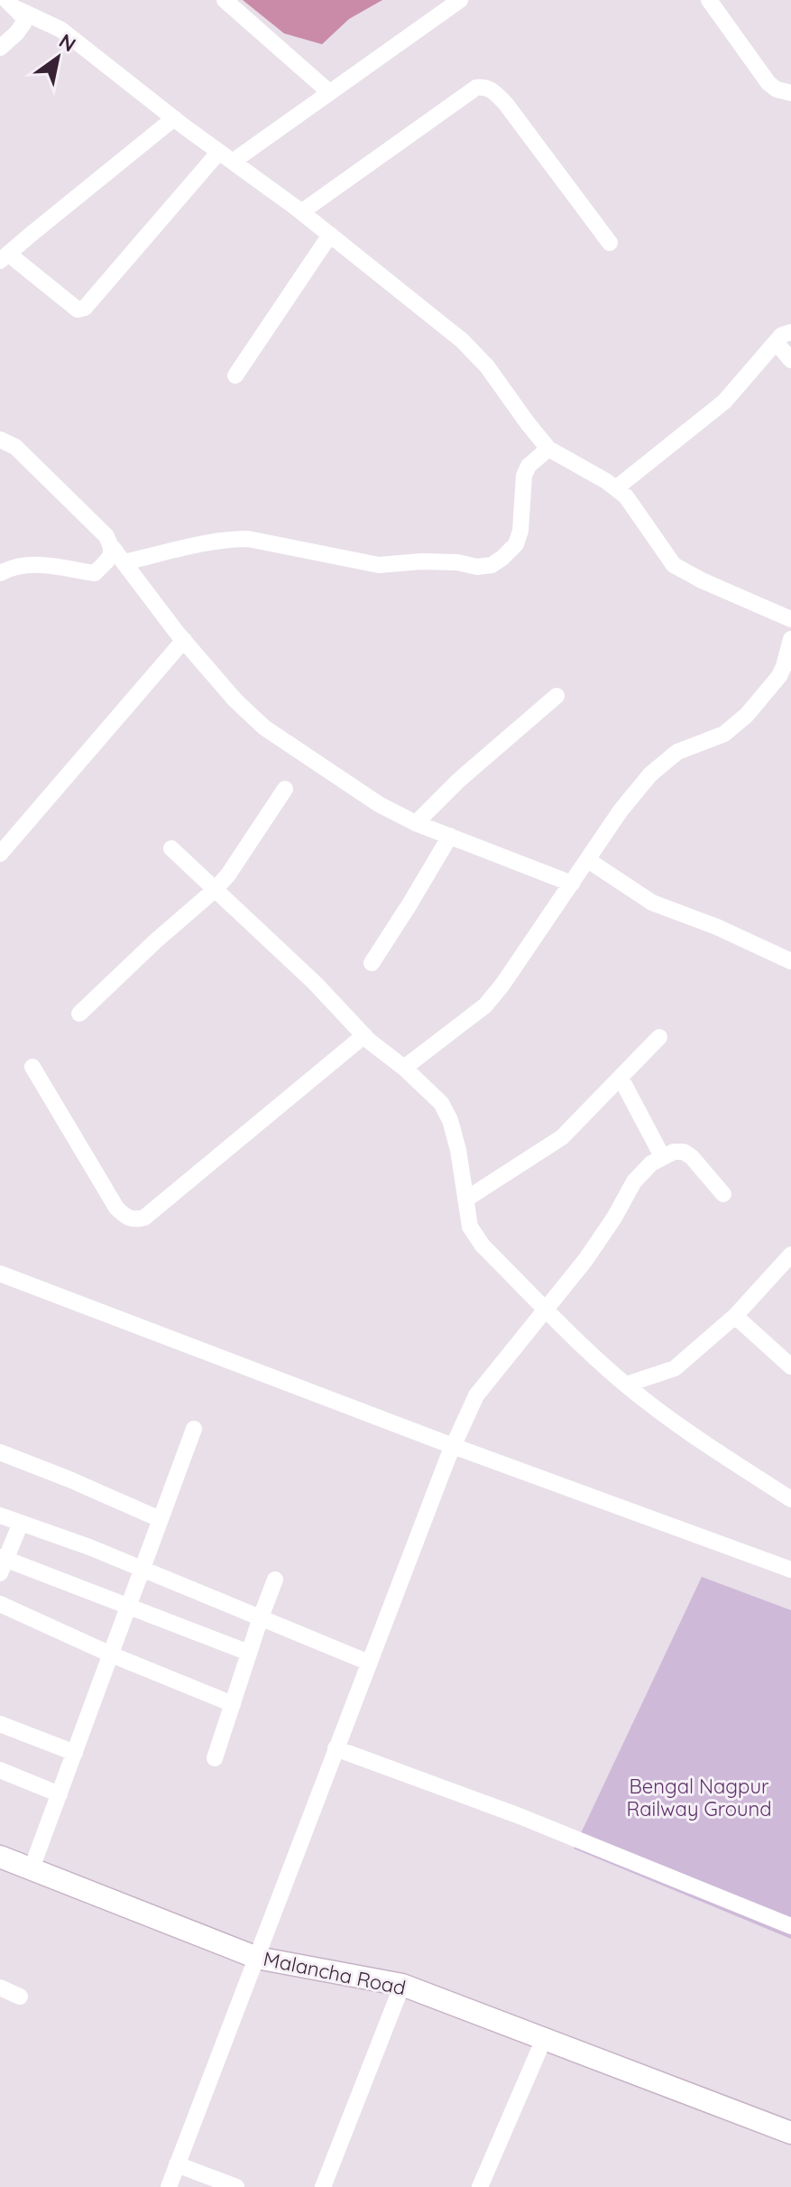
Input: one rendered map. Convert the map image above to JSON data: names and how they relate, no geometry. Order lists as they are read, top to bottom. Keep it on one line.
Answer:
{"streets":{"main road":["Malancha Road"]},"parks":["Bengal Nagpur Railway Ground"],"north":"top right"}
